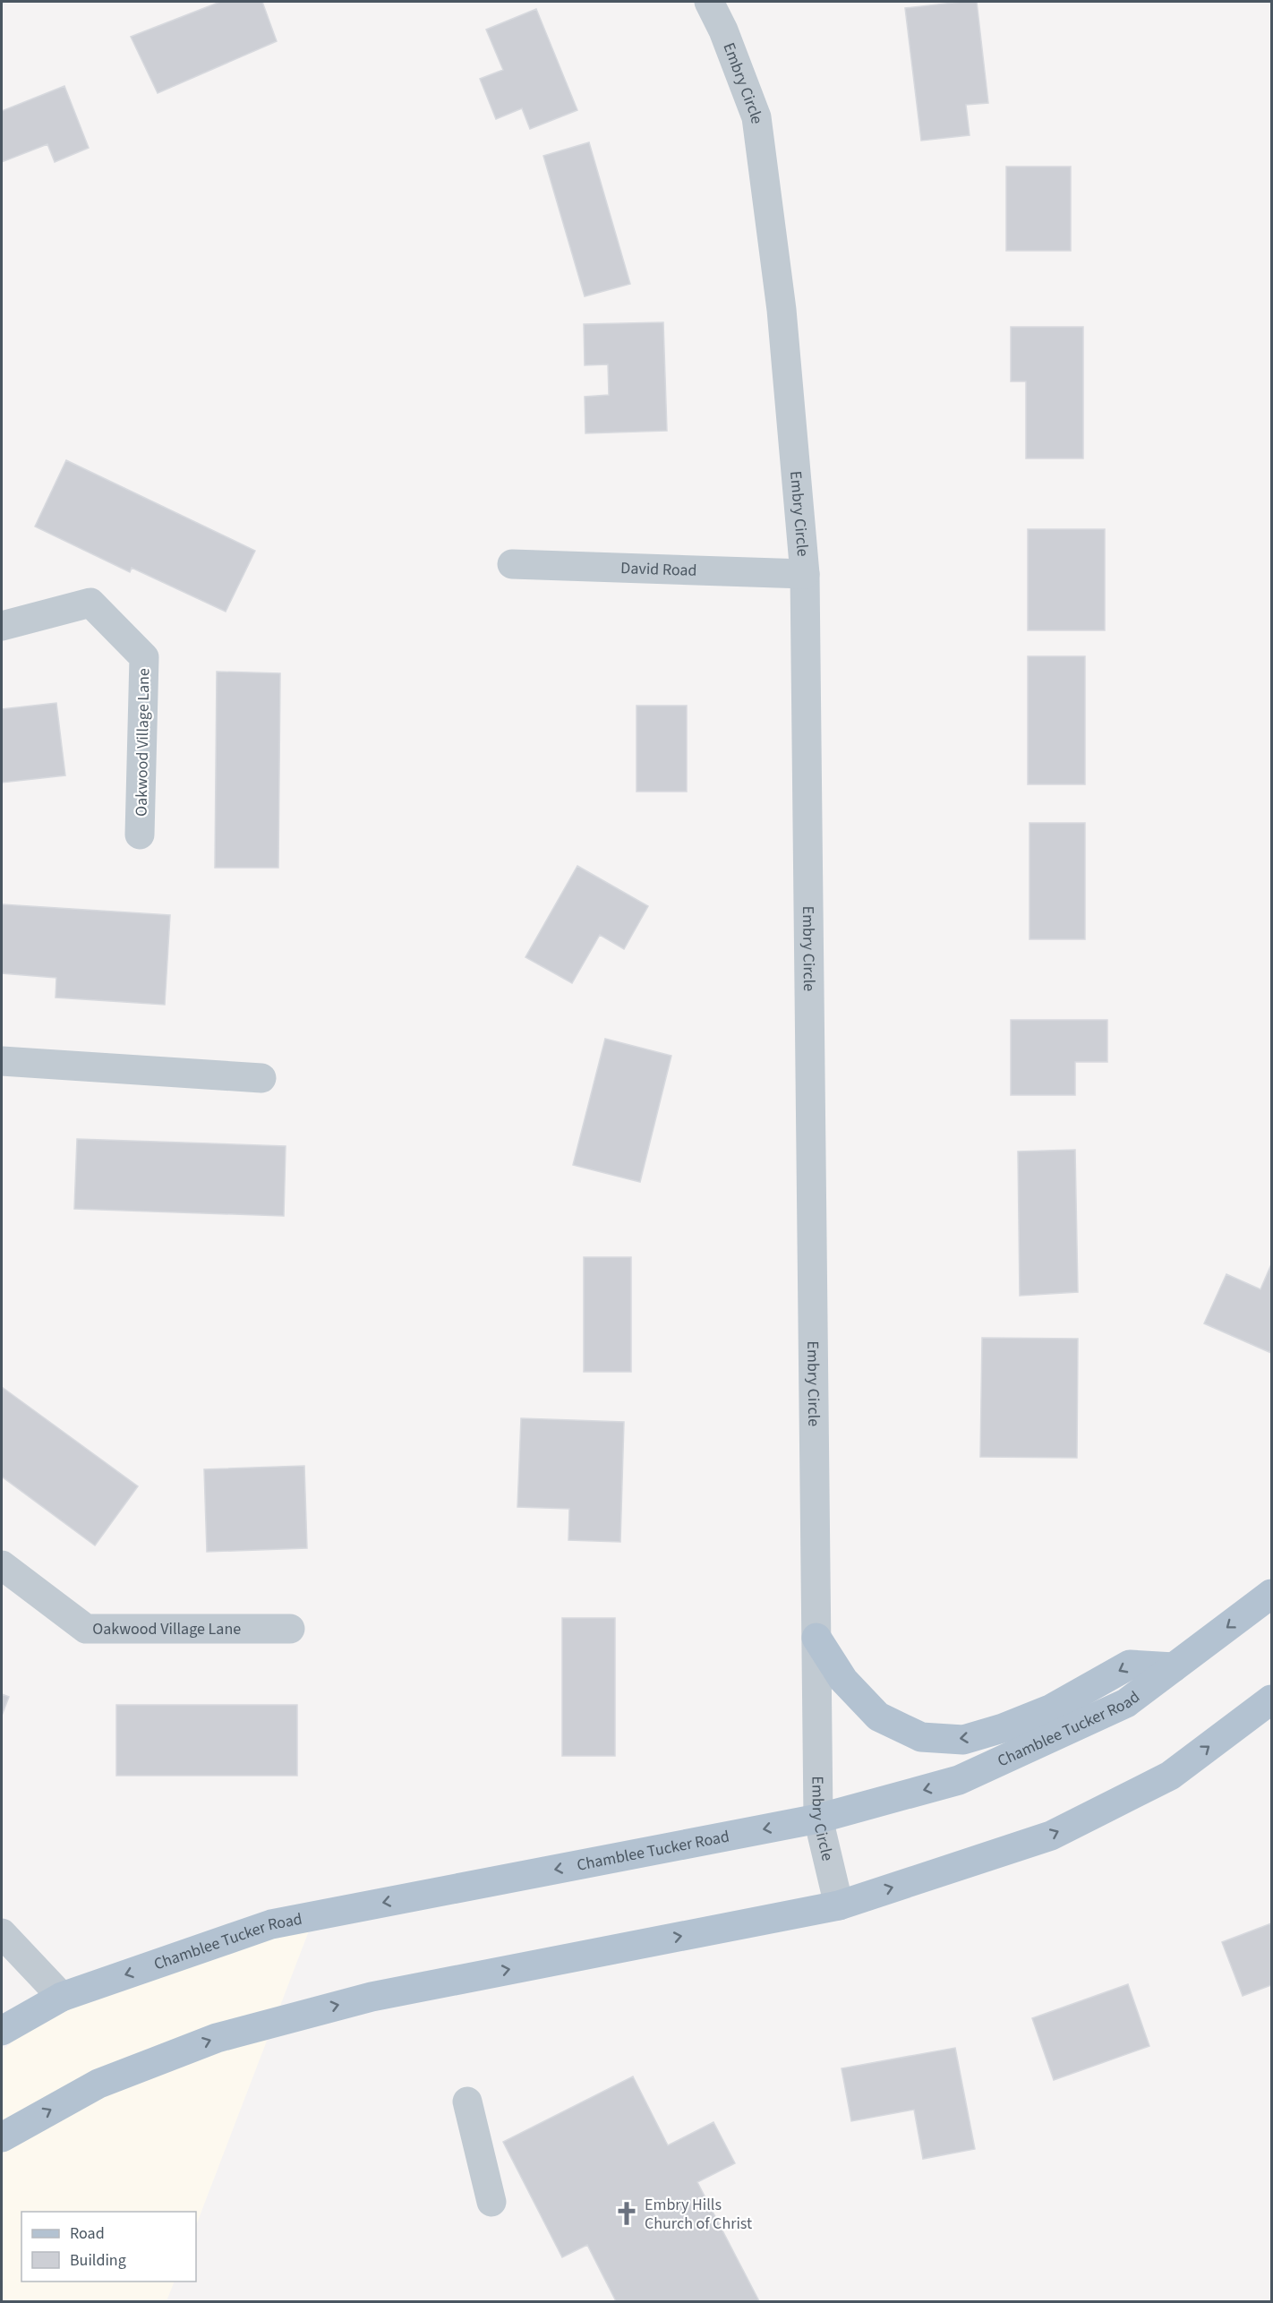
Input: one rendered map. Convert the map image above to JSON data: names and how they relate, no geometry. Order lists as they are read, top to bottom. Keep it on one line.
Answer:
{"streets":{"main road":["Chamblee Tucker Road"],"street":["Embry Circle","David Road","Oakwood Village Lane"]},"crossings":[["Embry Circle","David Road"],["Embry Circle","Chamblee Tucker Road"]],"places":{"church":["Embry Hills Church of Christ"]},"legend":["Road","Building"]}
